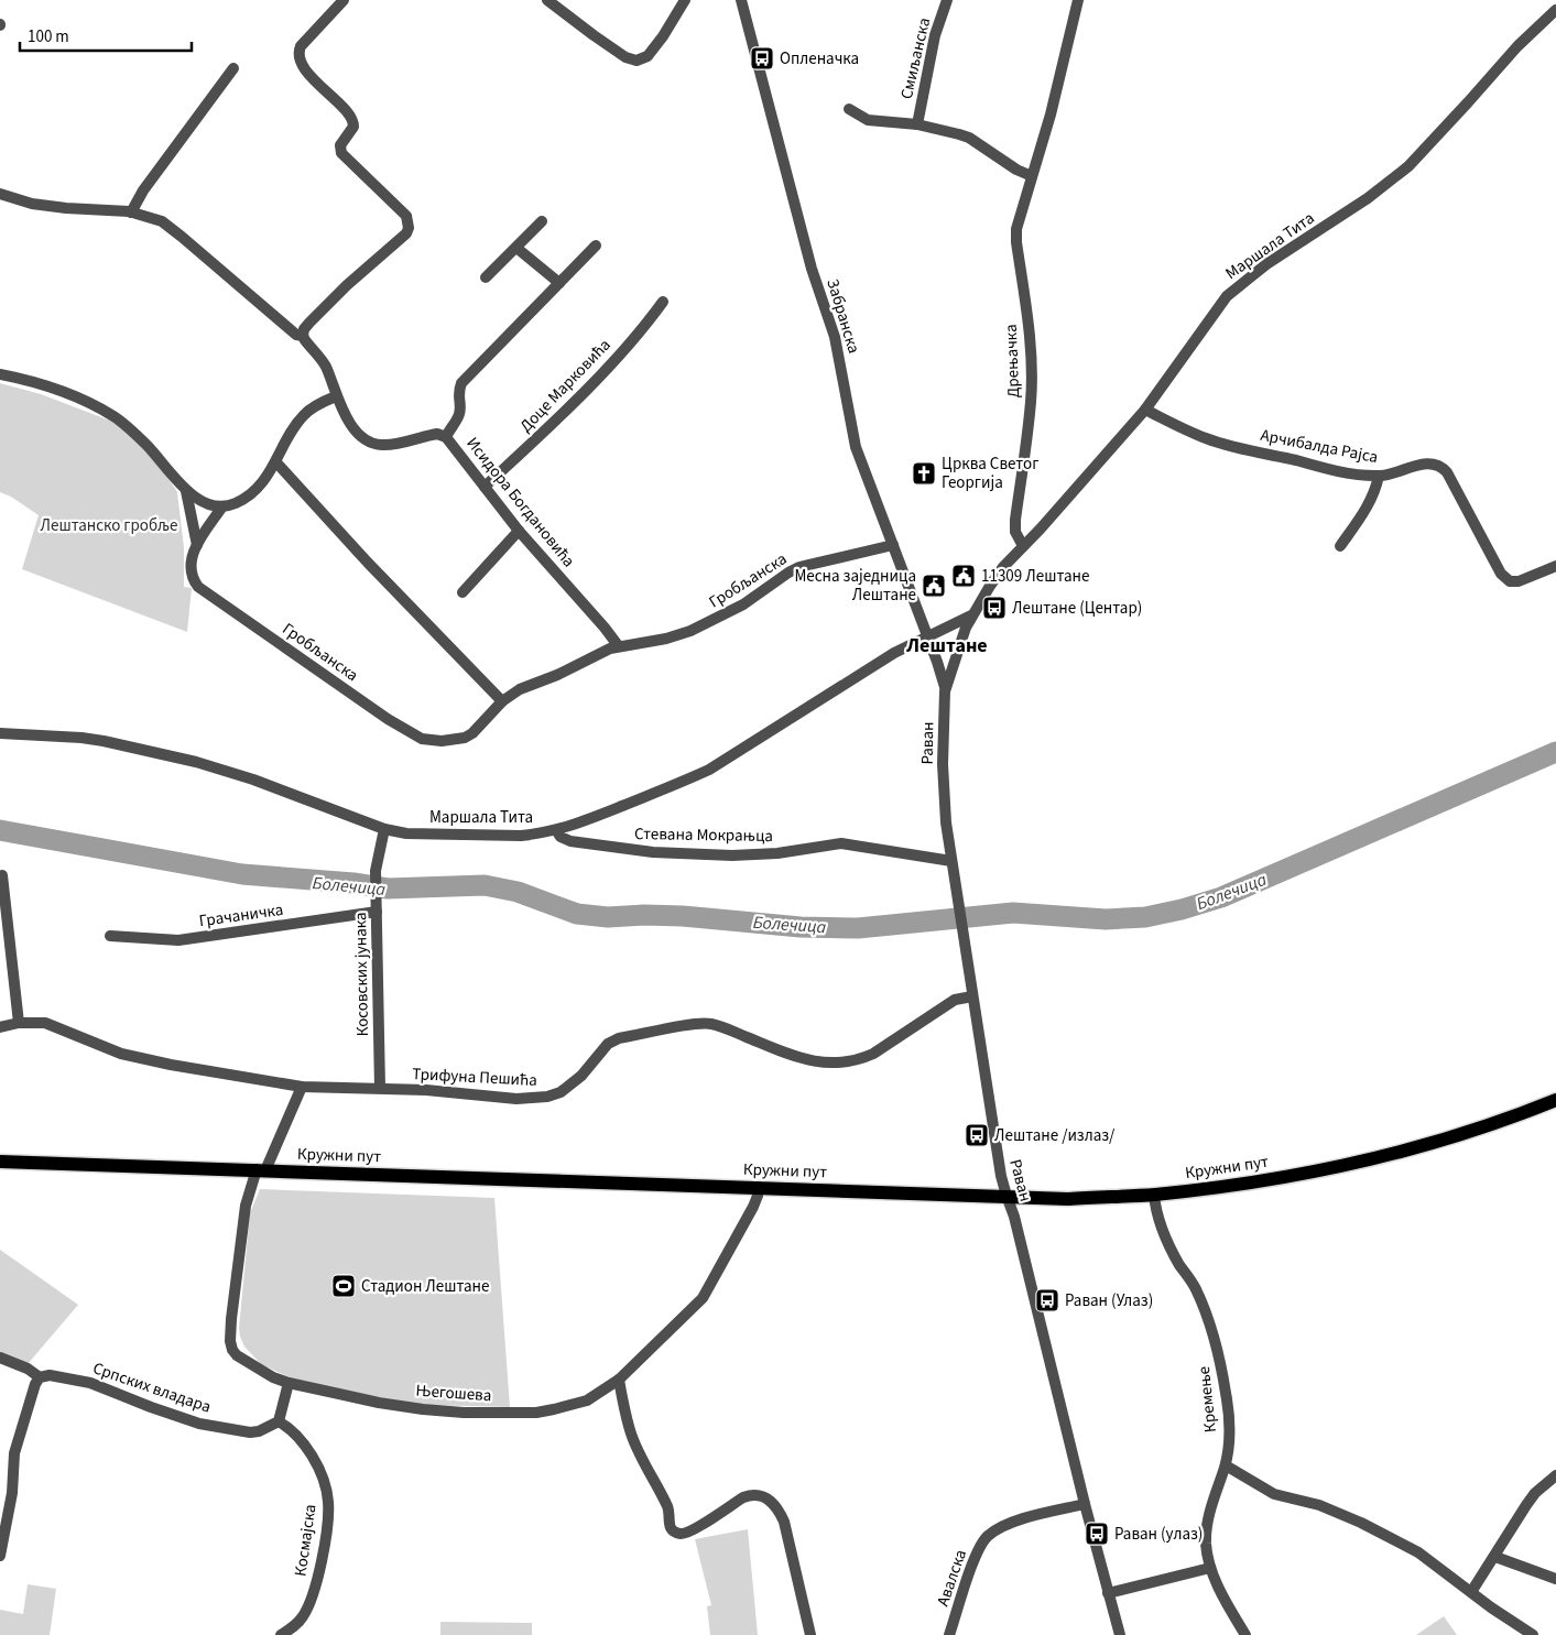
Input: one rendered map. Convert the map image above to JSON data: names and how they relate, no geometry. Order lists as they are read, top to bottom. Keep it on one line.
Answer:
{"streets":{"main road":["Кружни пут"],"street":["Смиљанска","Маршала Тита","Забранска","Дрењачка","Доце Марковића","Арчибалда Рајса","Исидора Богдановића","Гробљанска","Раван","Стевана Мокрањца","Грачаничка","Косовских јунака","Трифуна Пешића","Српских владара","Његошева","Кремење","Космајска","Авалска"]},"crossings":[["Маршала Тита","Забранска"],["Маршала Тита","Дрењачка"],["Маршала Тита","Арчибалда Рајса"],["Маршала Тита","Раван"],["Маршала Тита","Стевана Мокрањца"],["Маршала Тита","Косовских јунака"],["Забранска","Гробљанска"],["Забранска","Раван"],["Доце Марковића","Исидора Богдановића"],["Исидора Богдановића","Гробљанска"],["Раван","Стевана Мокрањца"],["Раван","Трифуна Пешића"],["Раван","Кружни пут"],["Раван","Авалска"],["Грачаничка","Косовских јунака"],["Косовских јунака","Трифуна Пешића"],["Трифуна Пешића","Његошева"],["Кружни пут","Његошева"],["Кружни пут","Кремење"],["Српских владара","Космајска"]],"districts":["Лештане"],"water":["Болечица"],"parks":["Лештанско гробље"],"places":{"bus stop":["Опленачка","Лештане (Центар)","Лештане /излаз/","Раван (Улаз)","Раван (улаз)"],"church":["Црква Светог Георгија"],"public building":["11309 Лештане","Месна заједница Лештане"],"sports":["Стадион Лештане"]},"scale_bar":"100 m"}
